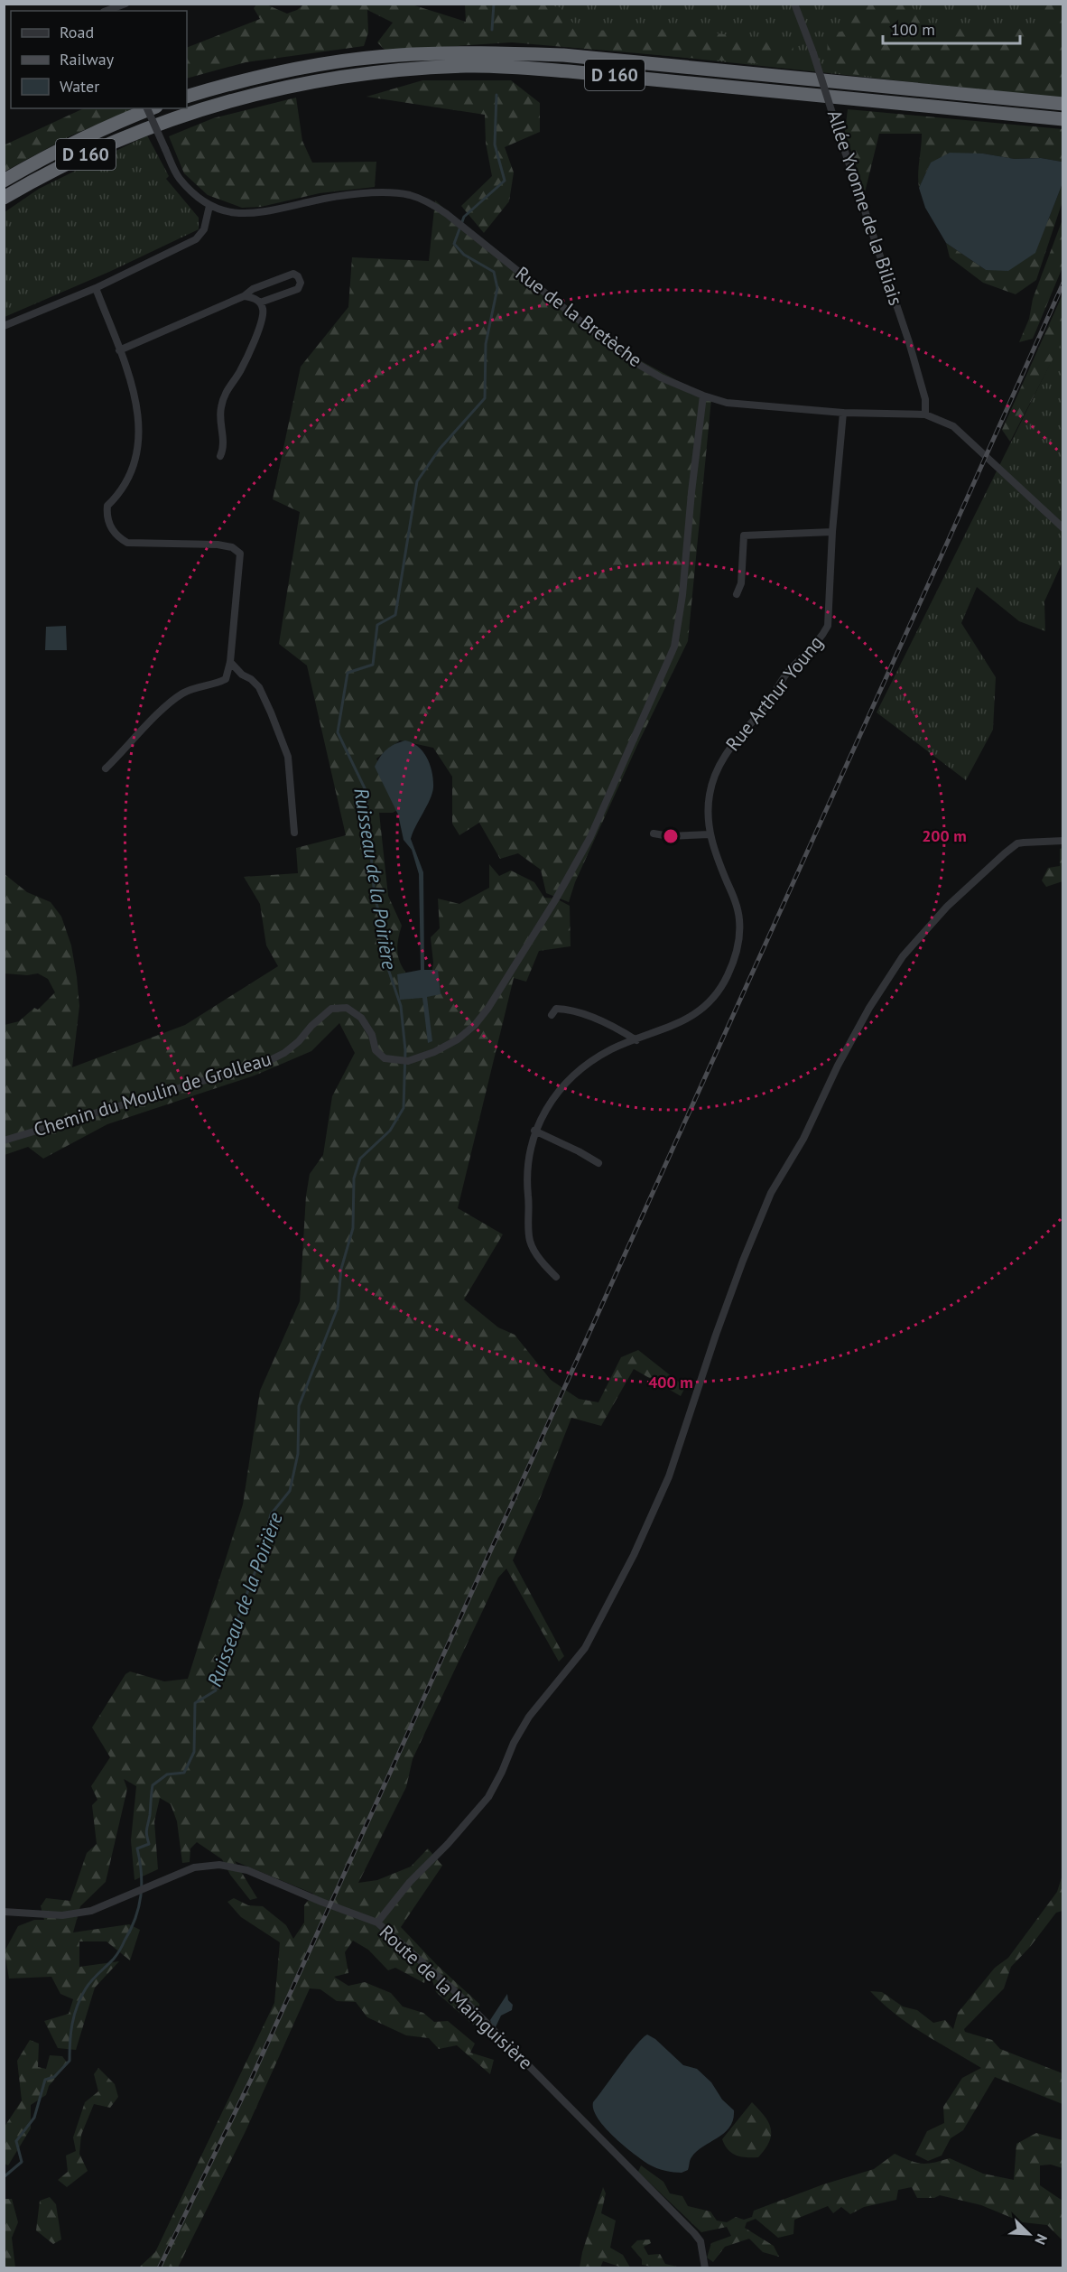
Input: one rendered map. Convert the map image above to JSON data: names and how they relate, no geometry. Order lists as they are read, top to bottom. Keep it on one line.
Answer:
{"streets":{"highway":["D 160"],"street":["Allée Yvonne de la Biliais","Rue de la Bretèche","Rue Arthur Young","Chemin du Moulin de Grolleau","Route de la Mainguisière"]},"crossings":[["Allée Yvonne de la Biliais","Rue de la Bretèche"],["Rue de la Bretèche","Rue Arthur Young"],["Rue de la Bretèche","Chemin du Moulin de Grolleau"]],"water":["Ruisseau de la Poirière"],"legend":["Road","Railway","Water"],"scale_bar":"100 m","north":"bottom right","rings":["200 m","400 m"]}
